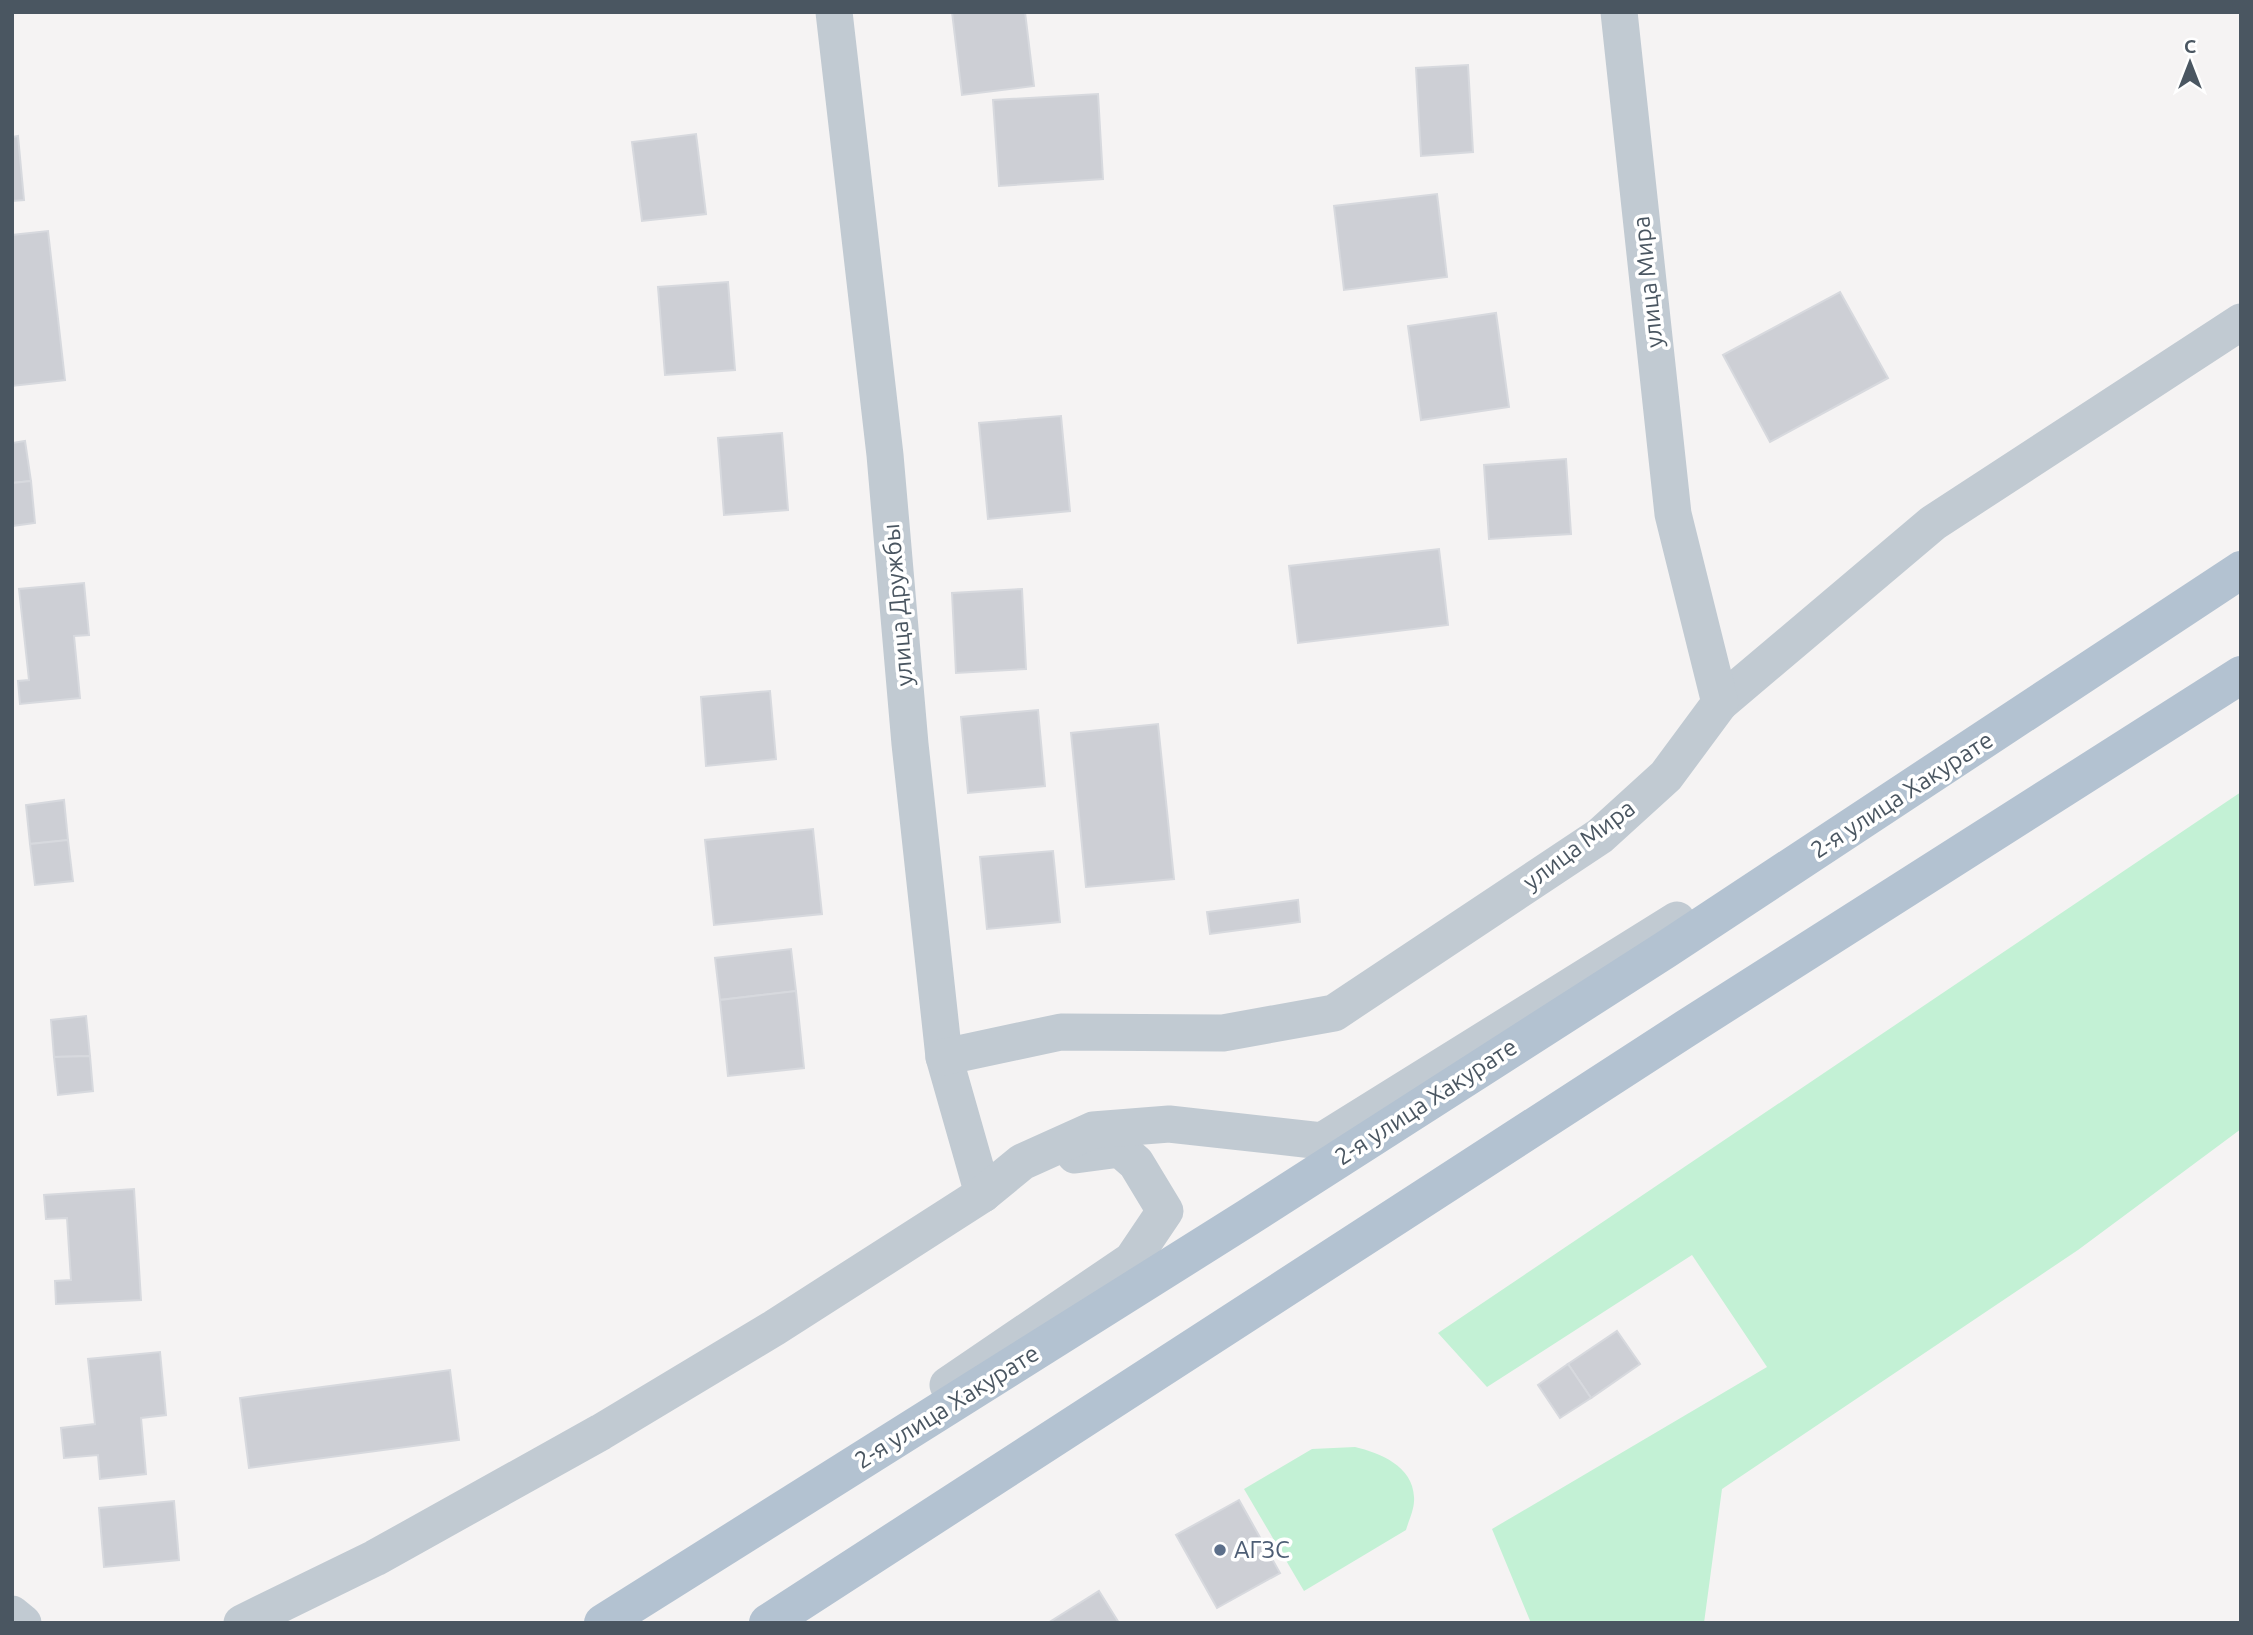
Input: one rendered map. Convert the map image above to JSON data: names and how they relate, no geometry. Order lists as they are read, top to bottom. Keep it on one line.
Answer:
{"streets":{"main road":["2-я улица Хакурате"],"street":["улица Мира","улица Дружбы"]},"crossings":[["улица Мира","улица Дружбы"]],"places":["АГЗС"],"north":"top"}
